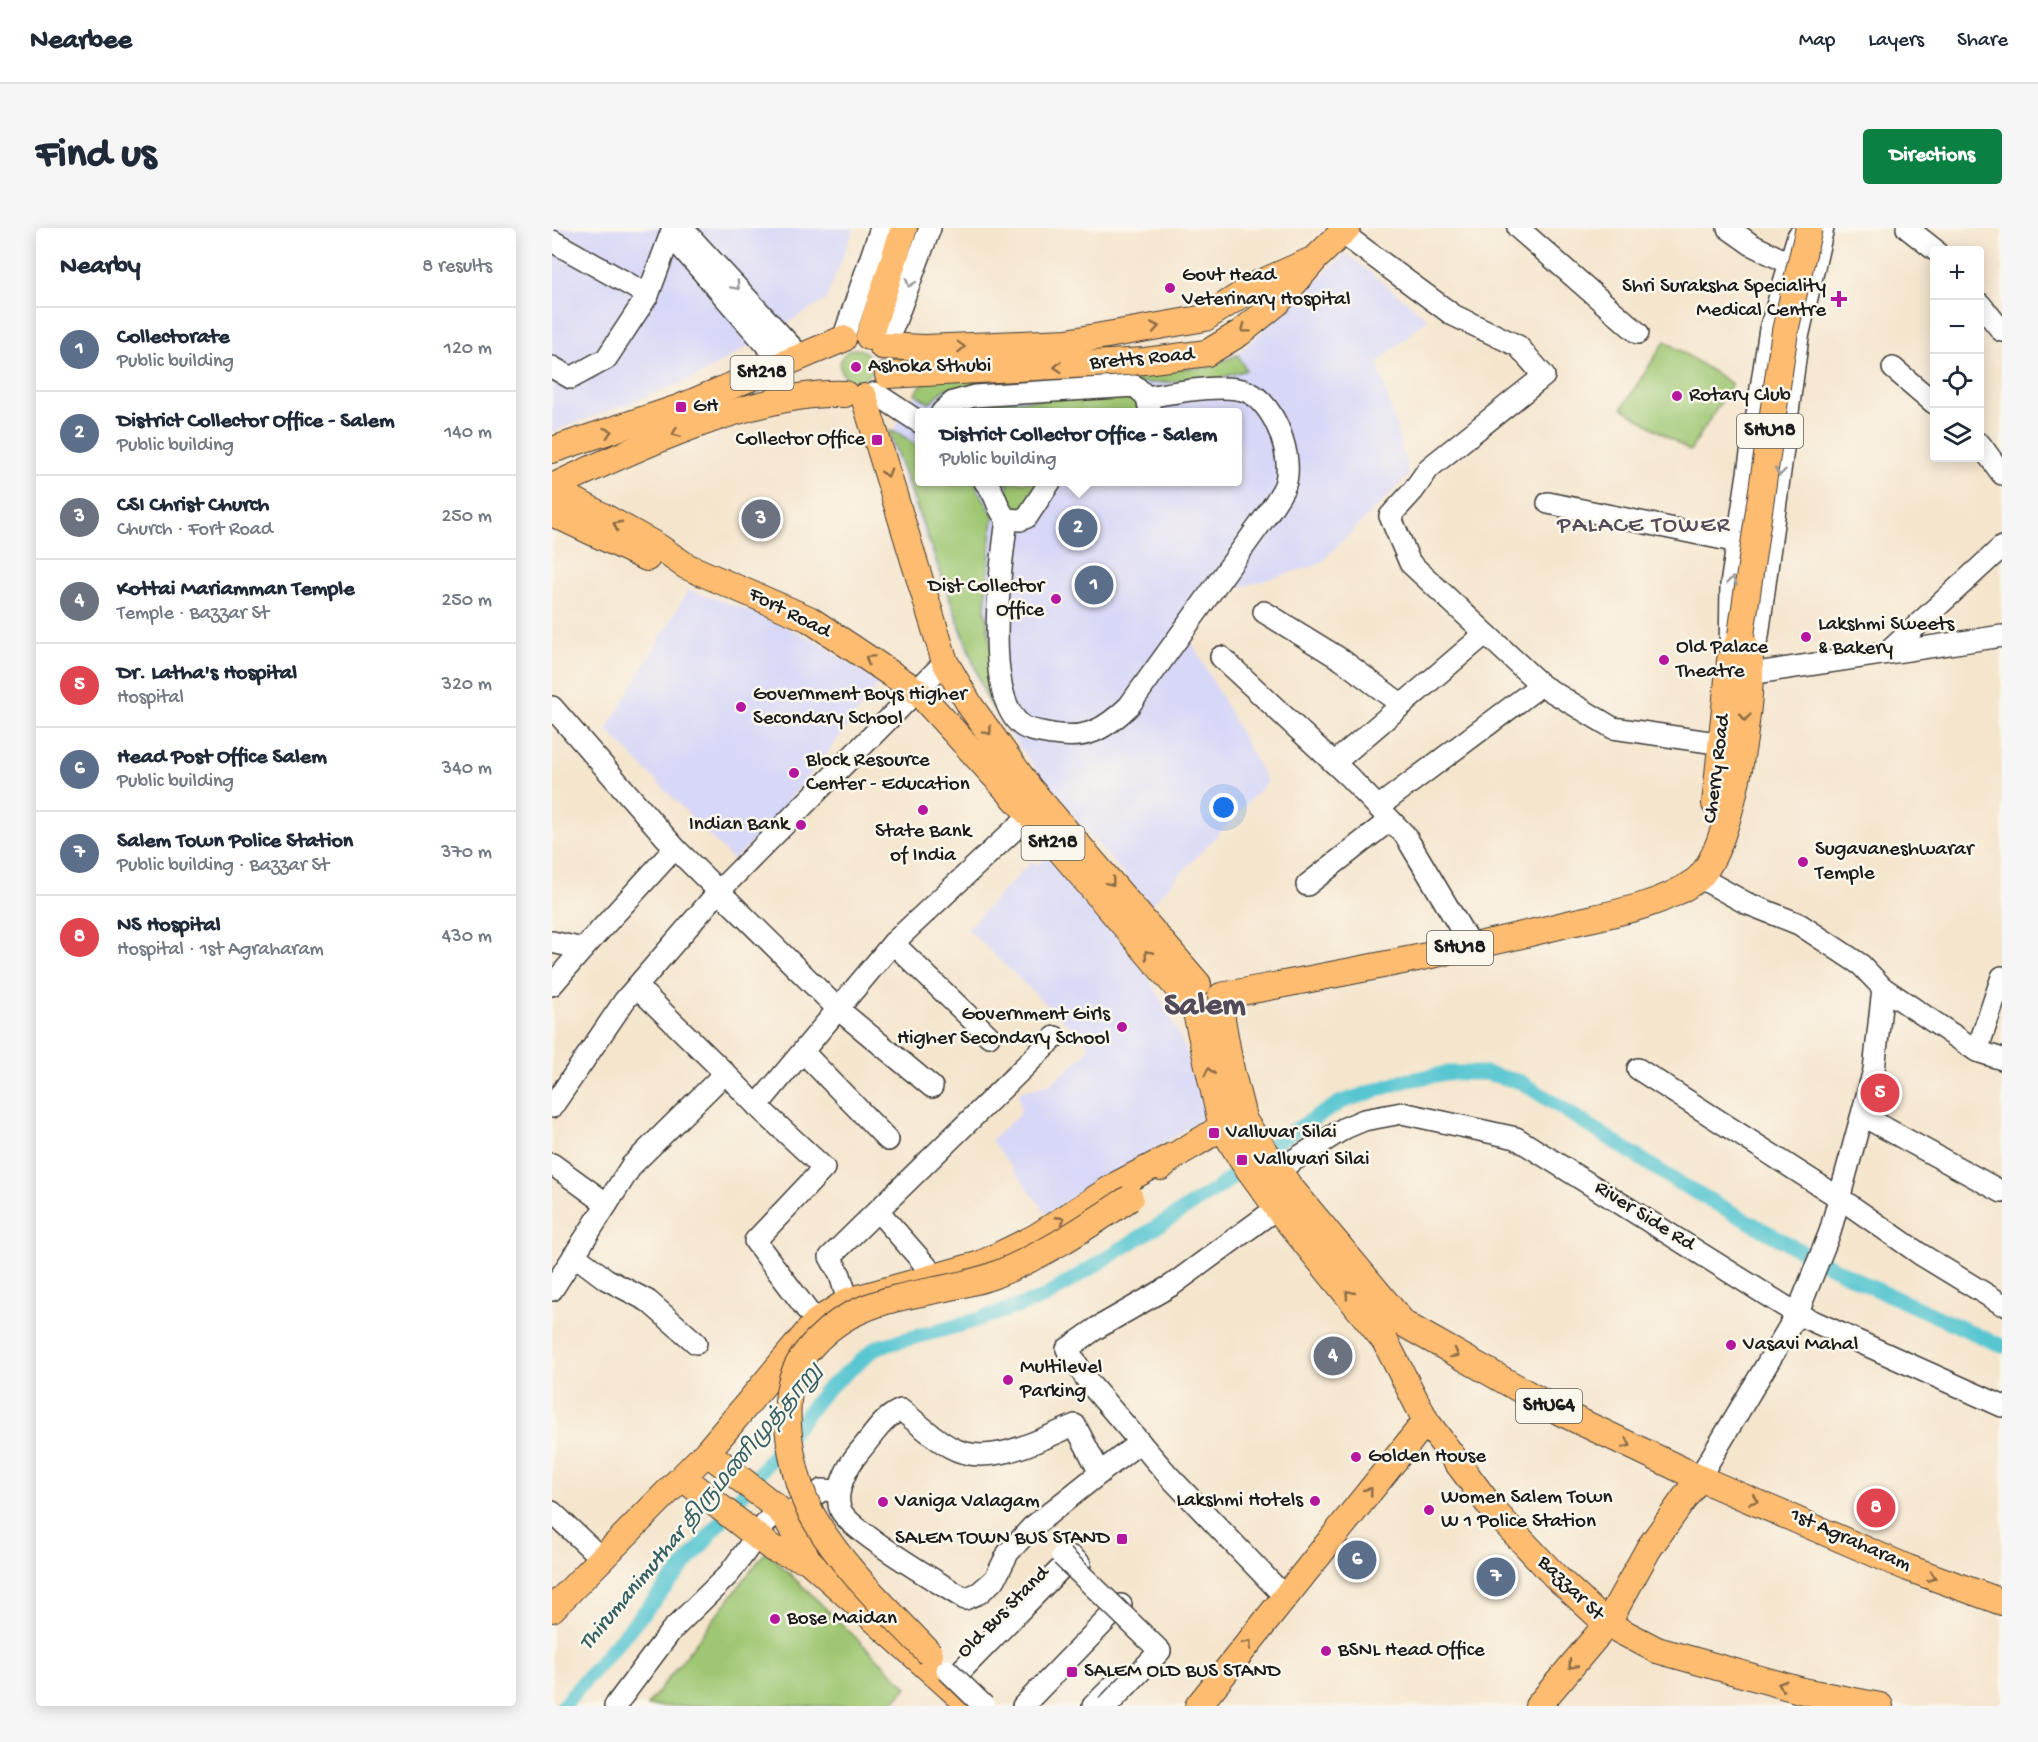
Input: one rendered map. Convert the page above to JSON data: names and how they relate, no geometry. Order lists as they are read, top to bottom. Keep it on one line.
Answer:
{"streets":{"main road":["Bretts Road","SH218","SHU18","Fort Road","Cherry Road","SHU64","1st Agraharam","Bazzar St"],"street":["River Side Rd","Old Bus Stand"]},"crossings":[["Bretts Road","SH218"],["Bretts Road","Fort Road"],["SH218","Fort Road"],["SH218","SHU64"],["SHU18","Cherry Road"],["River Side Rd","SHU64"],["SHU64","1st Agraharam"],["SHU64","Bazzar St"]],"one_way":["1st Agraharam","Bazzar St"],"districts":["PALACE TOWER","Salem"],"water":["Thirumanimuthar திருமணிமுத்தாறு"],"places":{"other":["Govt Head Veterinary Hospital","Ashoka Sthubi","Rotary Club","Dist Collector Office","Lakshmi Sweets & Bakery","Old Palace Theatre","Government Boys Higher Secondary School","Block Resource Center - Education","State Bank of India","Indian Bank","Sugavaneshwarar Temple","Government Girls Higher Secondary School","Vasavi Mahal","Multilevel Parking","Golden House","Lakshmi Hotels","Vaniga Valagam","Women Salem Town W 1 Police Station","Bose Maidan","BSNL Head Office"],"health":["Shri Suraksha Speciality Medical Centre"],"transit":["GH","Collector Office","Valluvar Silai","Valluvari Silai","SALEM TOWN BUS STAND","SALEM OLD BUS STAND"]},"page":{"header":"Nearbee","nav":["Map","Layers","Share"],"buttons":"Directions","title":"Find us","heading":["Nearby","8 results"],"map_buttons":["+","−"],"list":[{"mark":"1","name":"Collectorate","note":"Public building","value":"120 m"},{"mark":"2","name":"District Collector Office - Salem","note":"Public building","value":"140 m"},{"mark":"3","name":"CSI Christ Church","note":"Church · Fort Road","value":"250 m"},{"mark":"4","name":"Kottai Mariamman Temple","note":"Temple · Bazzar St","value":"250 m"},{"mark":"5","name":"Dr. Latha's Hospital","note":"Hospital","value":"320 m"},{"mark":"6","name":"Head Post Office Salem","note":"Public building","value":"340 m"},{"mark":"7","name":"Salem Town Police Station","note":"Public building · Bazzar St","value":"370 m"},{"mark":"8","name":"NS Hospital","note":"Hospital · 1st Agraharam","value":"430 m"}],"popup":["District Collector Office - Salem","Public building"],"pins":["3","2","1","5","4","8","6","7"]}}
